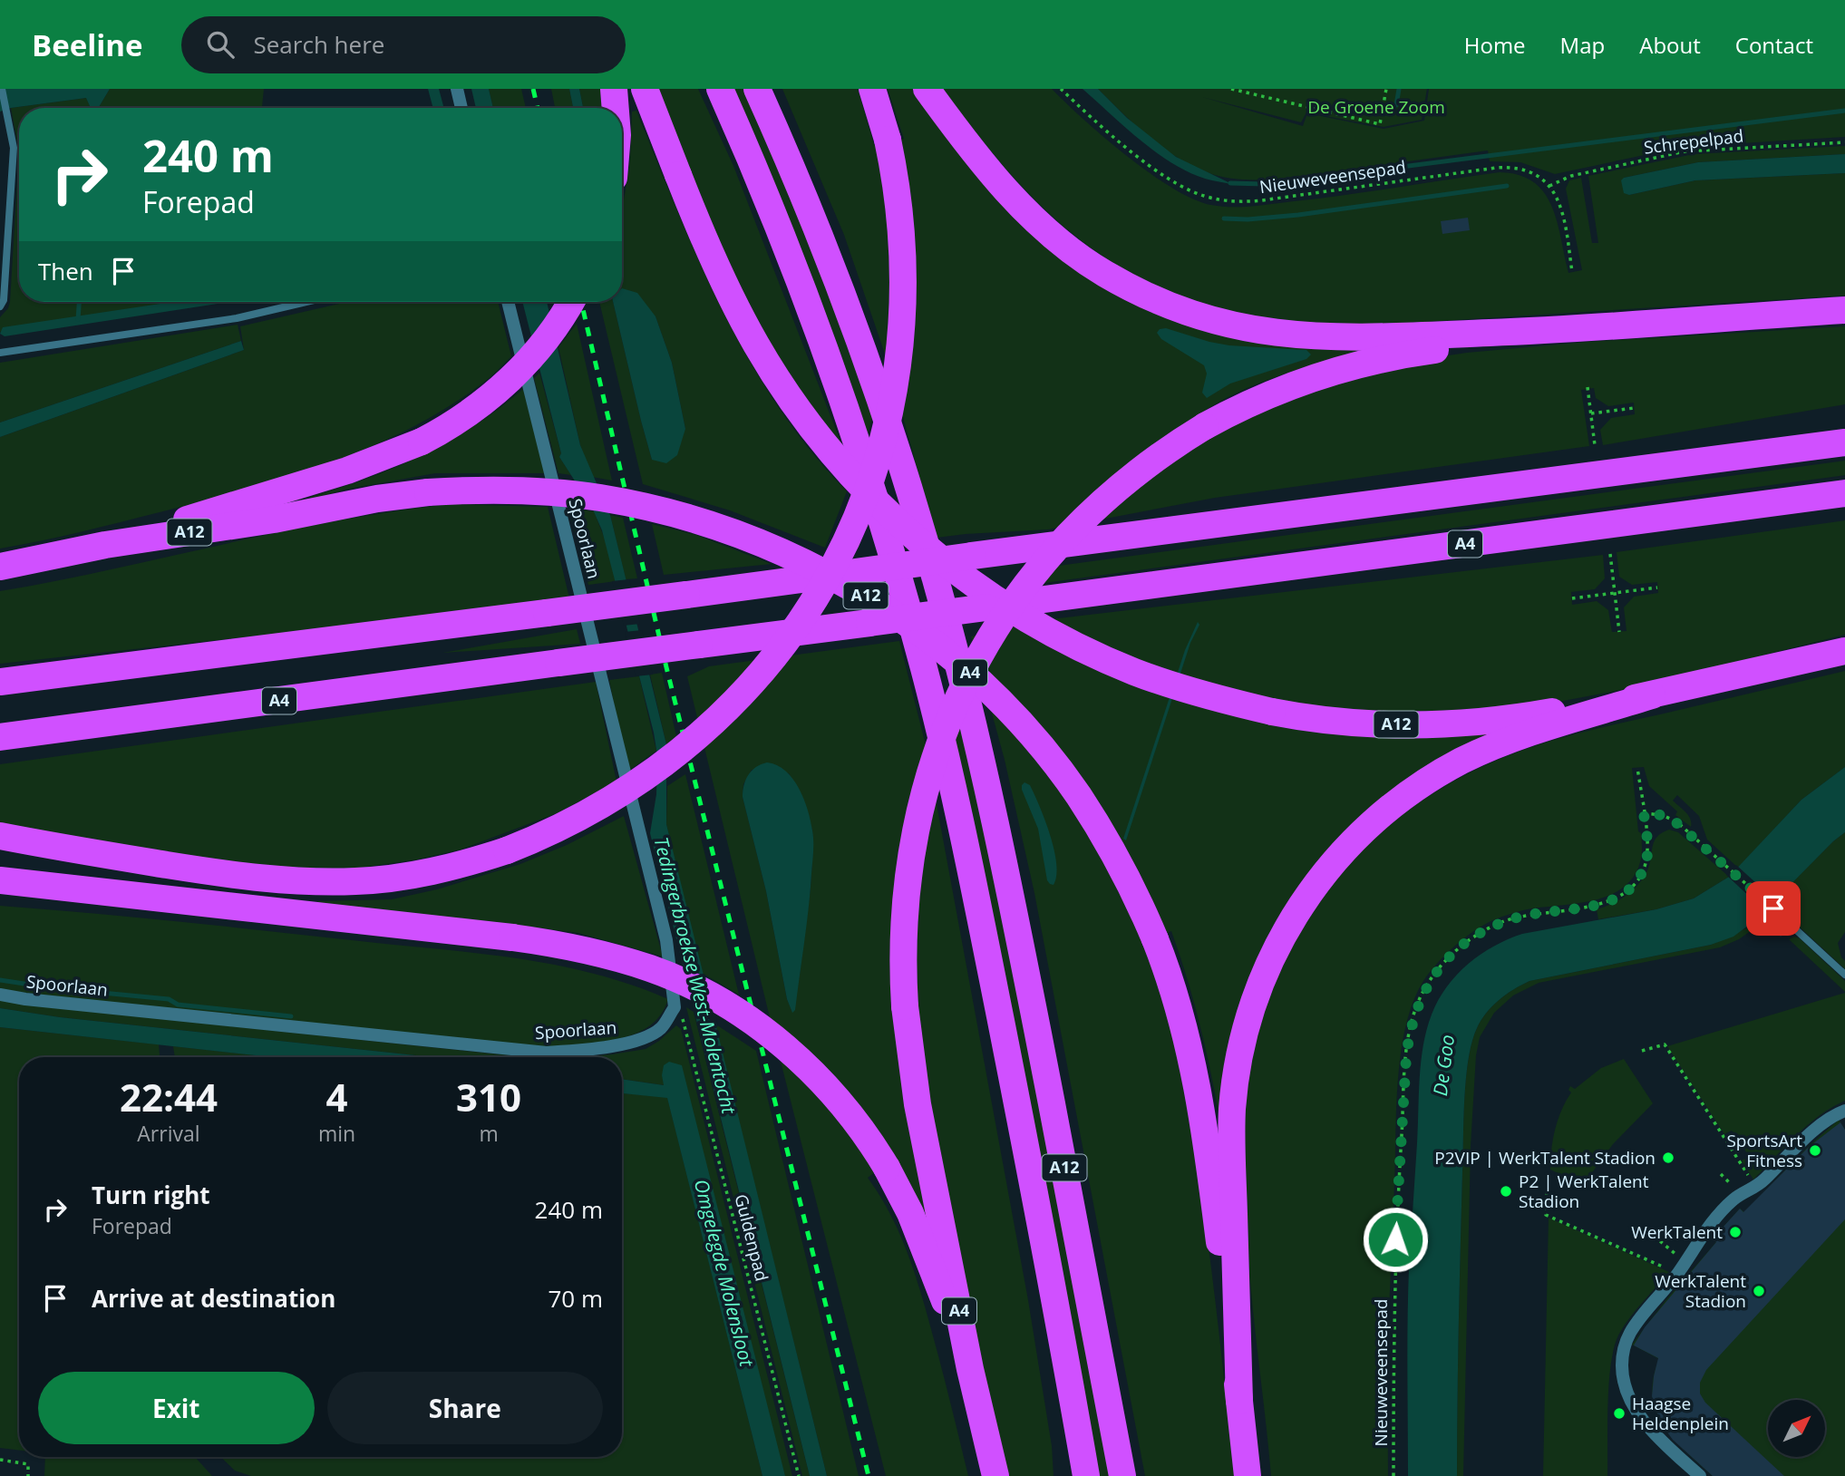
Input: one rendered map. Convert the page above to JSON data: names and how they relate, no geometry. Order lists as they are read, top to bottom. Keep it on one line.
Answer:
{"streets":{"highway":["A12","A4"],"street":["Spoorlaan"],"path":["Schrepelpad","Nieuweveensepad","Guldenpad"]},"crossings":[["Schrepelpad","Nieuweveensepad"],["Spoorlaan","Guldenpad"]],"water":["Tedingerbroekse West-Molentocht","De Goo","Omgelegde Molensloot"],"parks":["De Groene Zoom"],"places":["SportsArt Fitness","P2VIP | WerkTalent Stadion","P2 | WerkTalent Stadion","WerkTalent","WerkTalent Stadion","Haagse Heldenplein"],"north":"top right","page":{"header":"Beeline","search":"Search here","nav":["Home","Map","About","Contact"],"turn":["240 m","Forepad"],"then":"Then","eta":["22:44","Arrival","4","min","310","m"],"list":[{"name":"Turn right","note":"Forepad","value":"240 m"},{"name":"Arrive at destination","value":"70 m"}],"buttons":["Exit","Share"]}}
